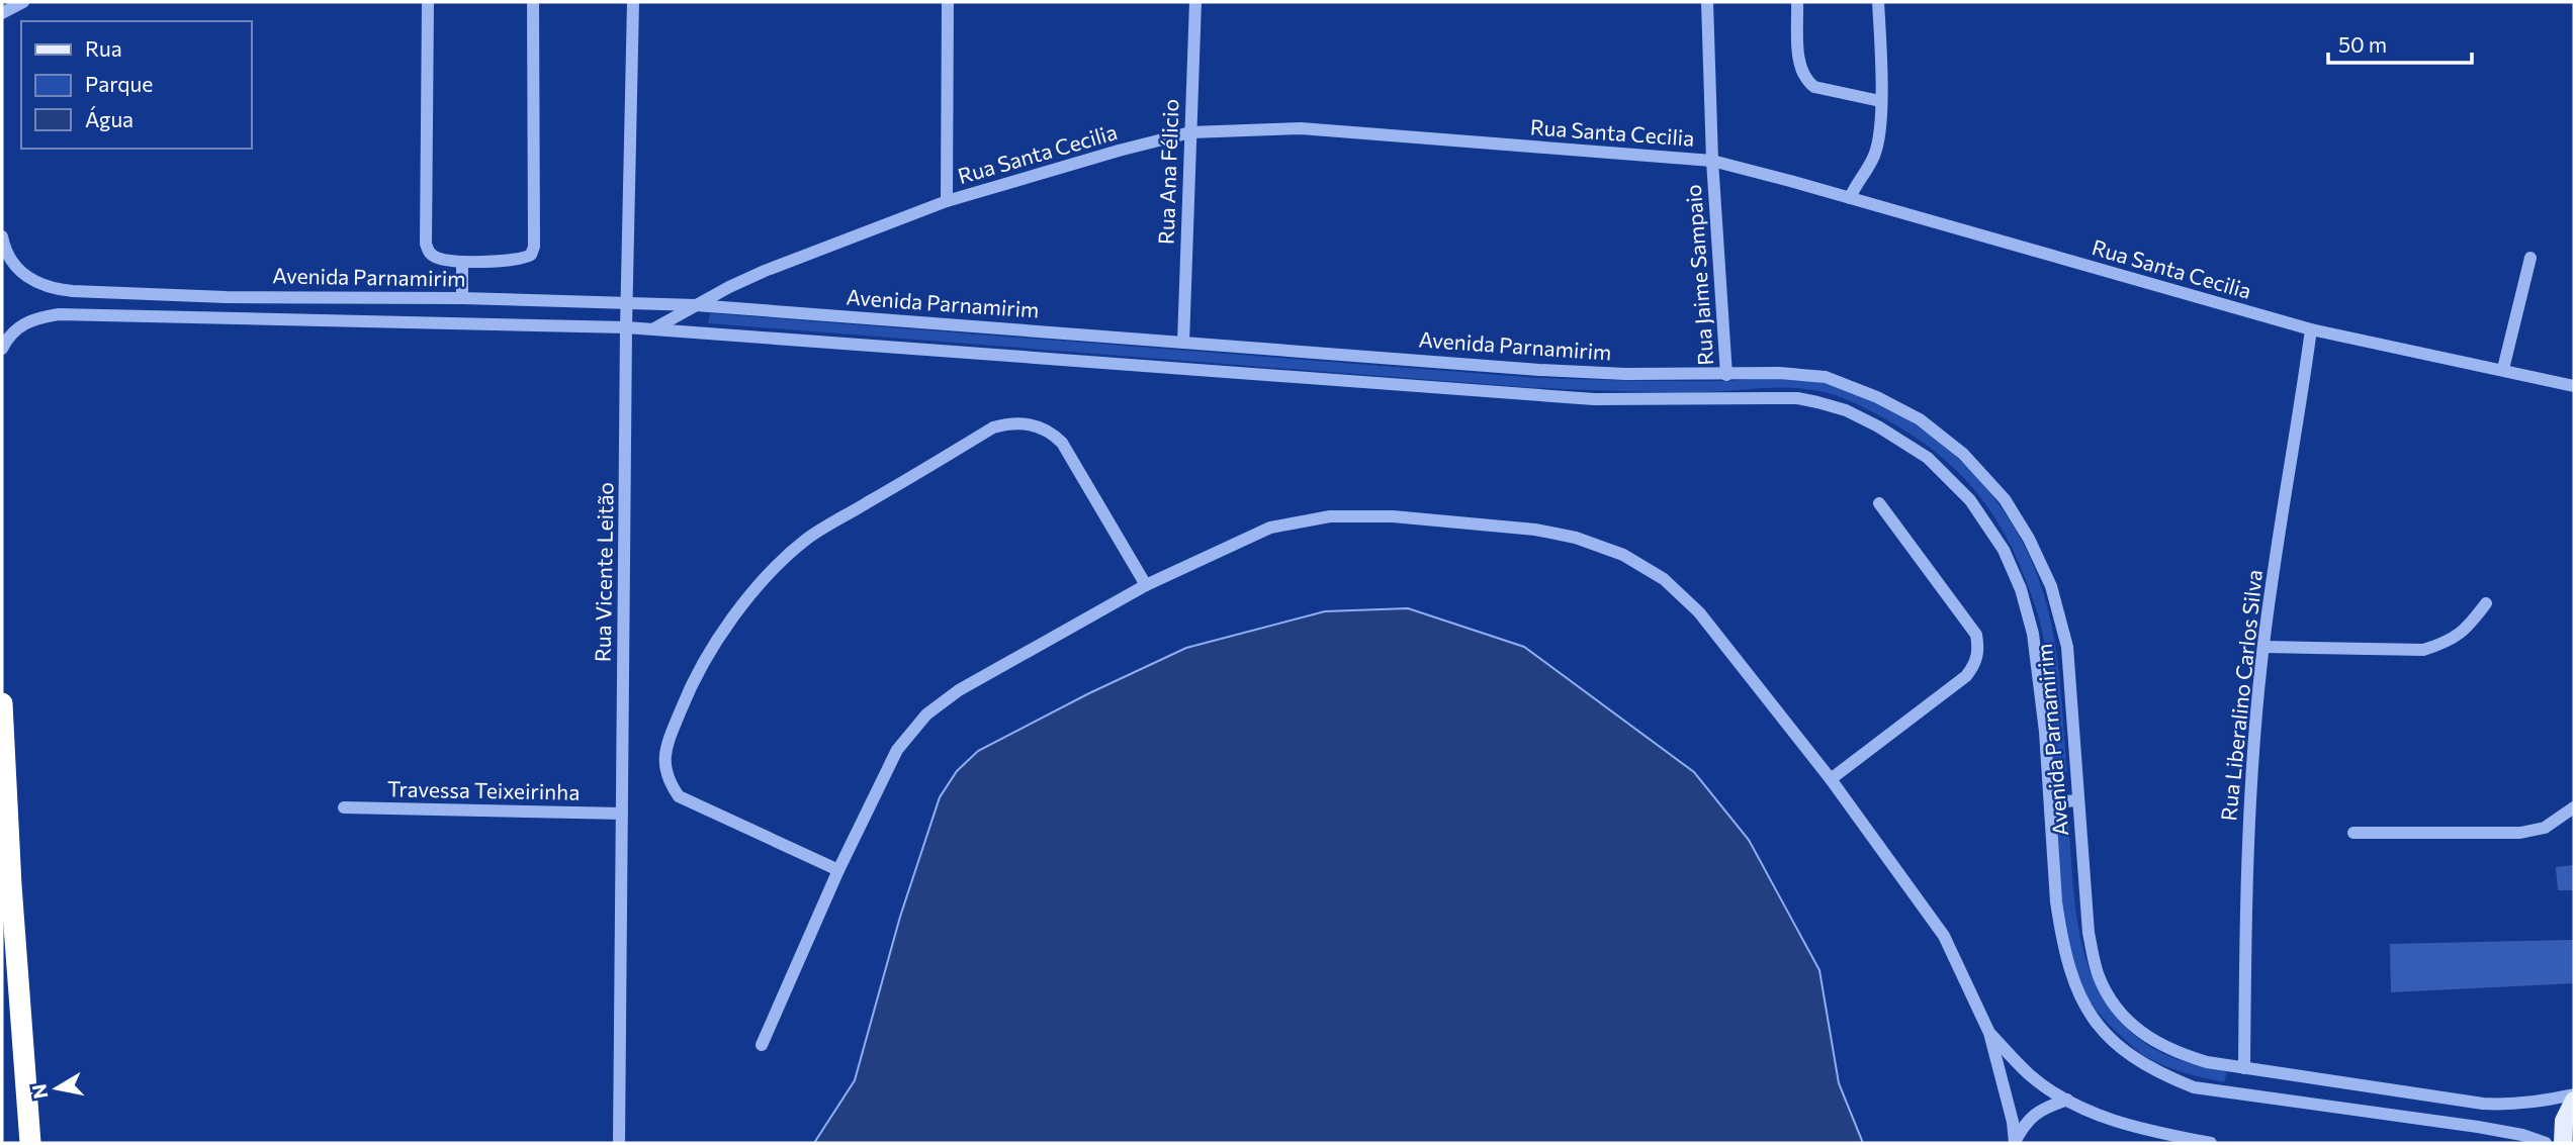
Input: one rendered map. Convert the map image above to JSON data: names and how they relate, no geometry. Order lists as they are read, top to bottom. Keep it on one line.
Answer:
{"streets":{"street":["Rua Santa Cecilia","Rua Ana Félicio","Rua Jaime Sampaio","Avenida Parnamirim","Rua Vicente Leitão","Rua Liberalino Carlos Silva","Travessa Teixeirinha"]},"crossings":[["Rua Santa Cecilia","Rua Ana Félicio"],["Rua Santa Cecilia","Rua Jaime Sampaio"],["Rua Santa Cecilia","Avenida Parnamirim"],["Rua Santa Cecilia","Rua Liberalino Carlos Silva"],["Rua Ana Félicio","Avenida Parnamirim"],["Rua Jaime Sampaio","Avenida Parnamirim"],["Avenida Parnamirim","Rua Vicente Leitão"],["Avenida Parnamirim","Rua Liberalino Carlos Silva"],["Rua Vicente Leitão","Travessa Teixeirinha"]],"legend":["Rua","Parque","Água"],"scale_bar":"50 m","north":"left"}
